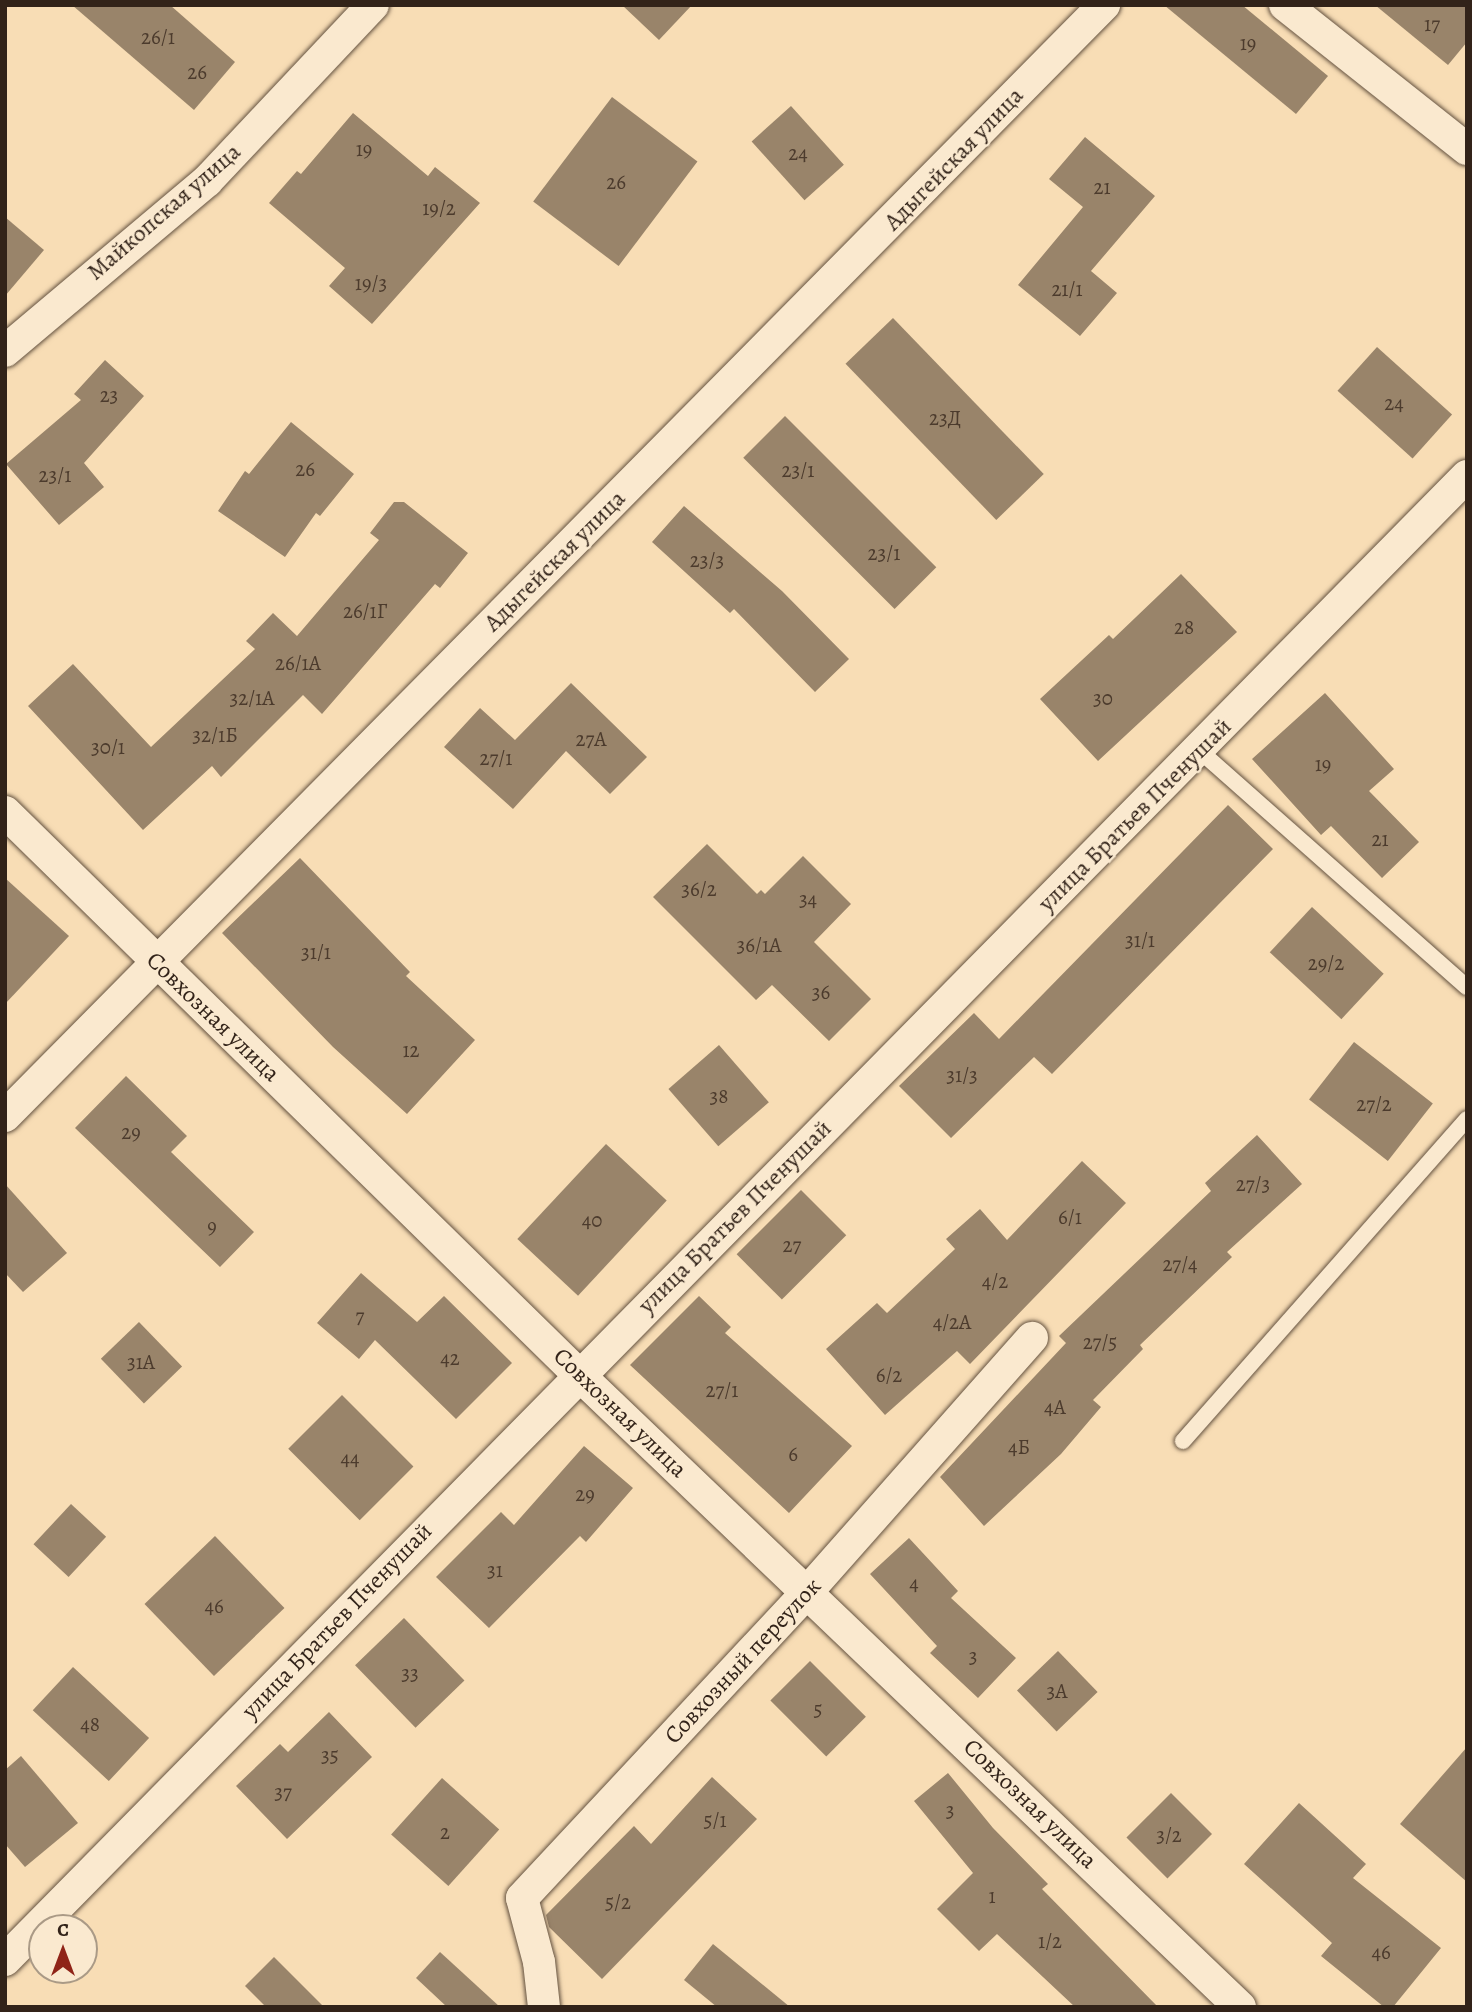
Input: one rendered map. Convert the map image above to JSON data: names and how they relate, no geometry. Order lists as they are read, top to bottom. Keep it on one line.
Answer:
{"streets":{"street":["Адыгейская улица","Майкопская улица","улица Братьев Пченушай","Совхозная улица","Совхозный переулок"]},"crossings":[["Адыгейская улица","Совхозная улица"],["улица Братьев Пченушай","Совхозная улица"],["Совхозная улица","Совхозный переулок"]],"house_numbers":["17","26/1","19","26","19","24","26","21","19/2","19/3","21/1","23","24","23Д","26","23/1","23/1","23/1","23/3","26/1Г","28","26/1А","32/1А","30","32/1Б","27А","30/1","27/1","19","21","36/2","34","31/1","36/1А","31/1","29/2","36","12","31/3","38","27/2","29","27/3","6/1","40","9","27","27/4","4/2","7","4/2А","27/5","42","31А","6/2","27/1","4А","4Б","6","44","29","31","4","46","3","33","3А","5","48","35","37","3","5/1","2","3/2","1","5/2","1/2","46"],"north":"top"}
